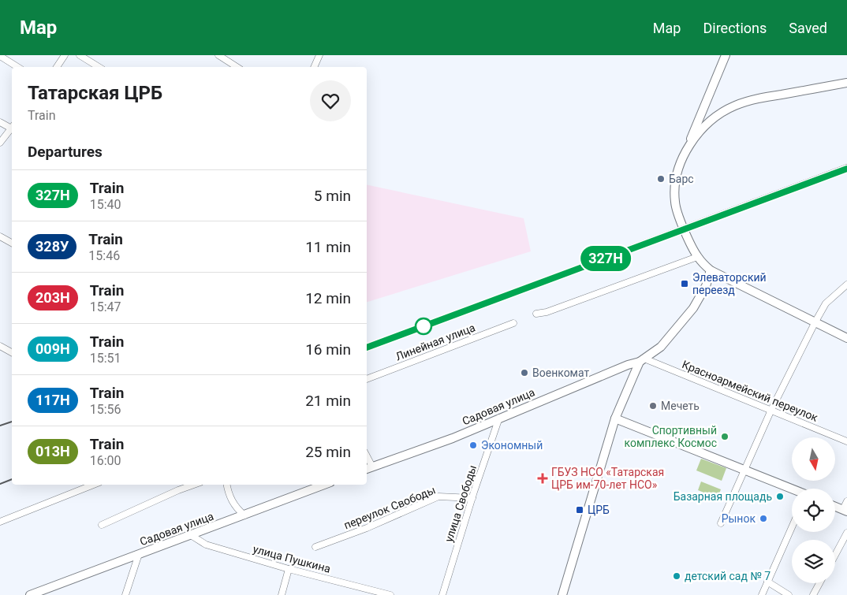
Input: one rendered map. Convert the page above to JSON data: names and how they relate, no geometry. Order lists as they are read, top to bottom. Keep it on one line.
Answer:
{"streets":{"street":["Линейная улица","Красноармейский переулок","Садовая улица","улица Свободы","переулок Свободы","улица Пушкина"]},"crossings":[["Красноармейский переулок","Садовая улица"],["Садовая улица","улица Свободы"],["Садовая улица","улица Пушкина"],["улица Свободы","переулок Свободы"]],"places":{"other":["Барс","Военкомат","Мечеть","Спортивный комплекс Космос","Экономный","Базарная площадь","Рынок","детский сад № 7"],"transit":["Элеваторский переезд","ЦРБ"],"health":["ГБУЗ НСО «Татарская ЦРБ им-70-лет НСО»"]},"north":"bottom","page":{"header":"Map","nav":["Map","Directions","Saved"],"on_map":"327Н","heading":[["Татарская ЦРБ","Train"],"Departures"],"list":[{"mark":"327Н","name":"Train","note":"15:40","value":"5 min"},{"mark":"328У","name":"Train","note":"15:46","value":"11 min"},{"mark":"203Н","name":"Train","note":"15:47","value":"12 min"},{"mark":"009Н","name":"Train","note":"15:51","value":"16 min"},{"mark":"117Н","name":"Train","note":"15:56","value":"21 min"},{"mark":"013Н","name":"Train","note":"16:00","value":"25 min"}]}}
